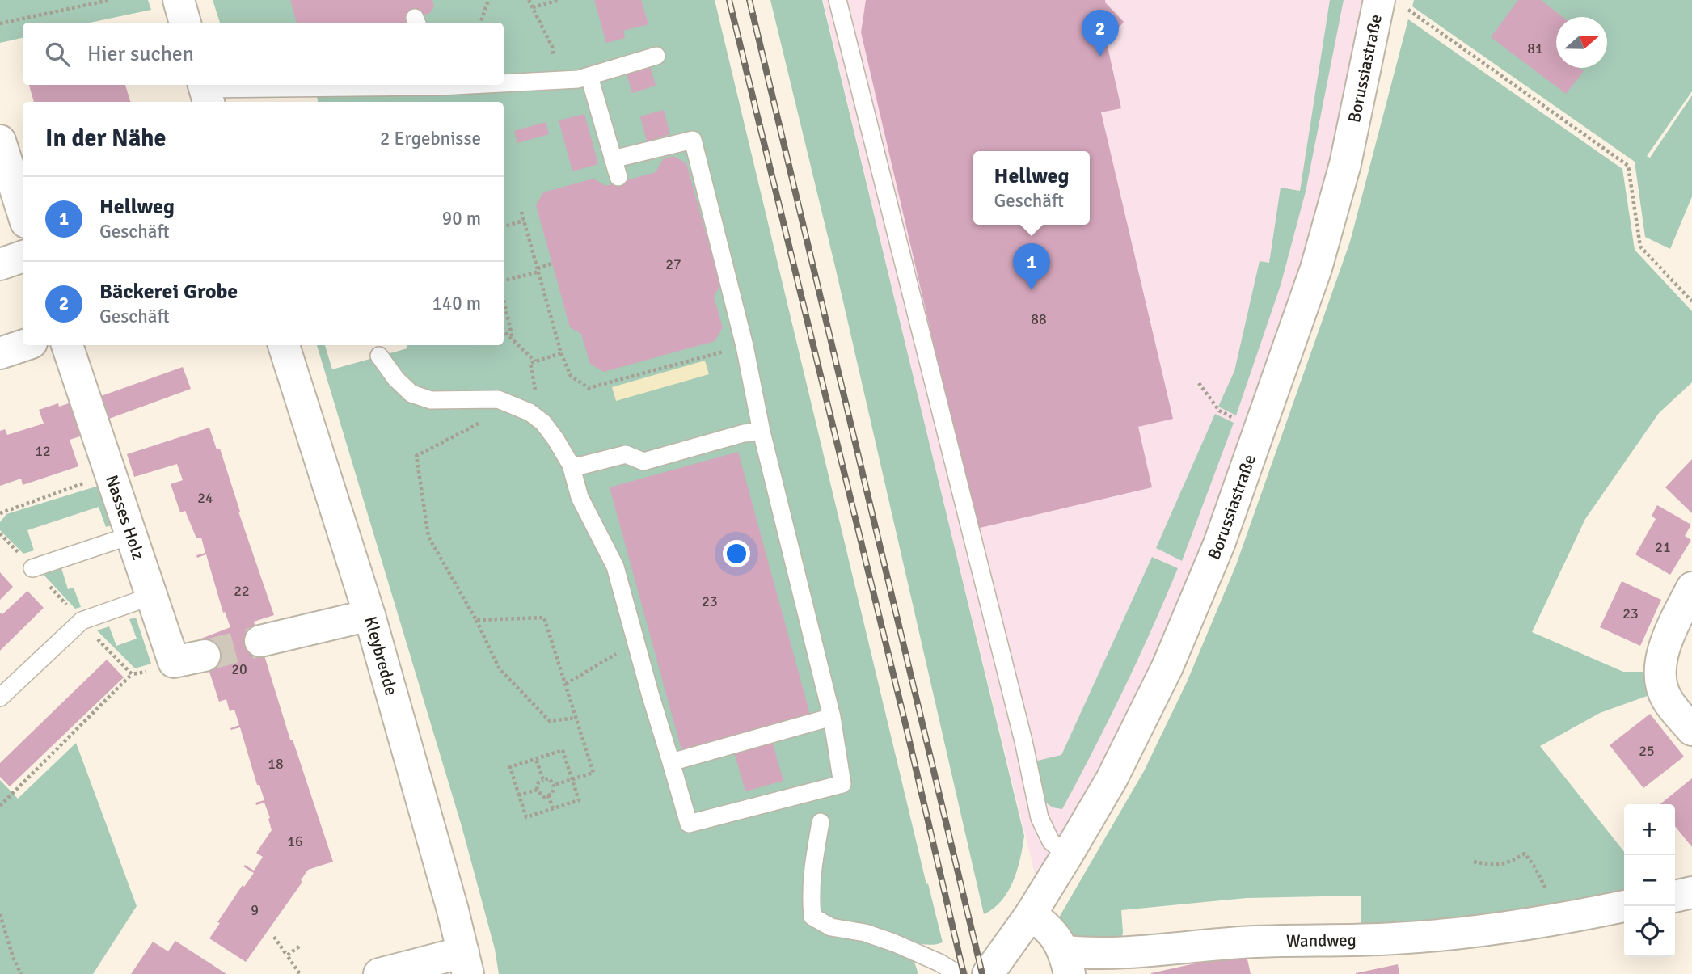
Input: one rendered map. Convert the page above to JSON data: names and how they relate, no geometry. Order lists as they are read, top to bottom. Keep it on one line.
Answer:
{"streets":{"street":["Borussiastraße","Nasses Holz","Kleybredde","Wandweg"]},"crossings":[["Borussiastraße","Wandweg"]],"house_numbers":["81","27","88","12","24","21","22","23","23","20","25","18","16","9"],"north":"right","page":{"pins":["2","1"],"search":"Hier suchen","heading":["In der Nähe","2 Ergebnisse"],"popup":["Hellweg","Geschäft"],"list":[{"mark":"1","name":"Hellweg","note":"Geschäft","value":"90 m"},{"mark":"2","name":"Bäckerei Grobe","note":"Geschäft","value":"140 m"}],"map_buttons":["+","−"]}}
